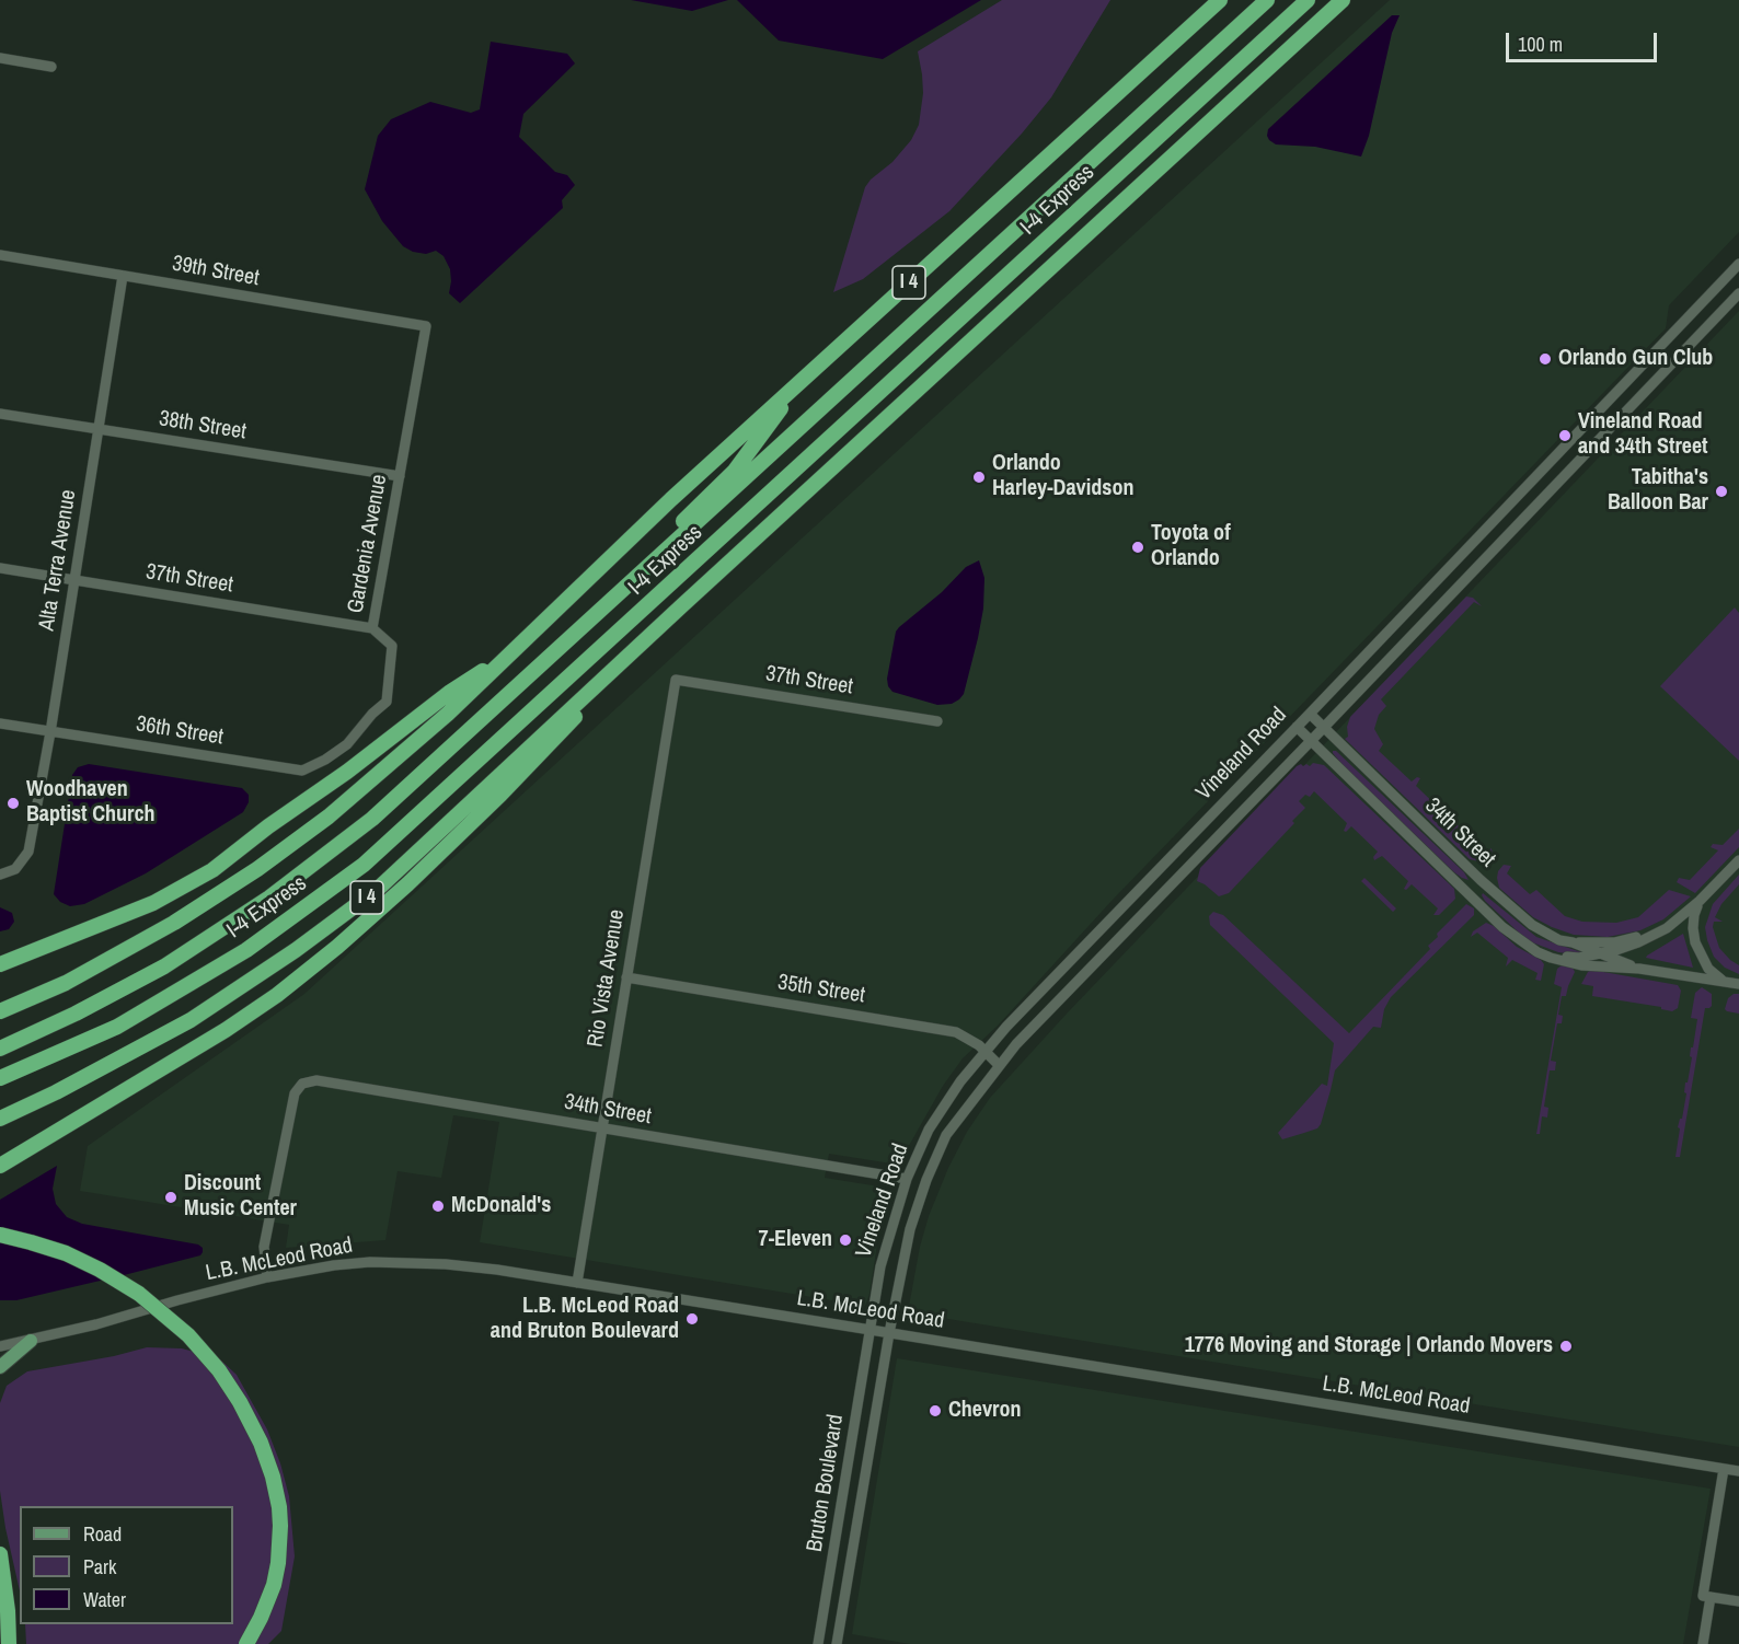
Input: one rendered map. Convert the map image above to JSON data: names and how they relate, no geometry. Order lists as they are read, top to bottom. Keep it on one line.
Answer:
{"streets":{"highway":["I-4 Express","I 4"],"street":["39th Street","38th Street","Gardenia Avenue","Alta Terra Avenue","37th Street","36th Street","Vineland Road","34th Street","Rio Vista Avenue","35th Street","L.B. McLeod Road","Bruton Boulevard"]},"crossings":[["39th Street","Gardenia Avenue"],["39th Street","Alta Terra Avenue"],["38th Street","Gardenia Avenue"],["38th Street","Alta Terra Avenue"],["Gardenia Avenue","37th Street"],["Gardenia Avenue","36th Street"],["Alta Terra Avenue","37th Street"],["Alta Terra Avenue","36th Street"],["37th Street","Rio Vista Avenue"],["Vineland Road","34th Street"],["Vineland Road","35th Street"],["Vineland Road","L.B. McLeod Road"],["Vineland Road","Bruton Boulevard"],["34th Street","Rio Vista Avenue"],["34th Street","L.B. McLeod Road"],["Rio Vista Avenue","35th Street"],["Rio Vista Avenue","L.B. McLeod Road"],["L.B. McLeod Road","Bruton Boulevard"]],"places":["Orlando Gun Club","Vineland Road and 34th Street","Orlando Harley-Davidson","Tabitha's Balloon Bar","Toyota of Orlando","Woodhaven Baptist Church","Discount Music Center","McDonald's","7-Eleven","L.B. McLeod Road and Bruton Boulevard","1776 Moving and Storage | Orlando Movers","Chevron"],"legend":["Road","Park","Water"],"scale_bar":"100 m"}
